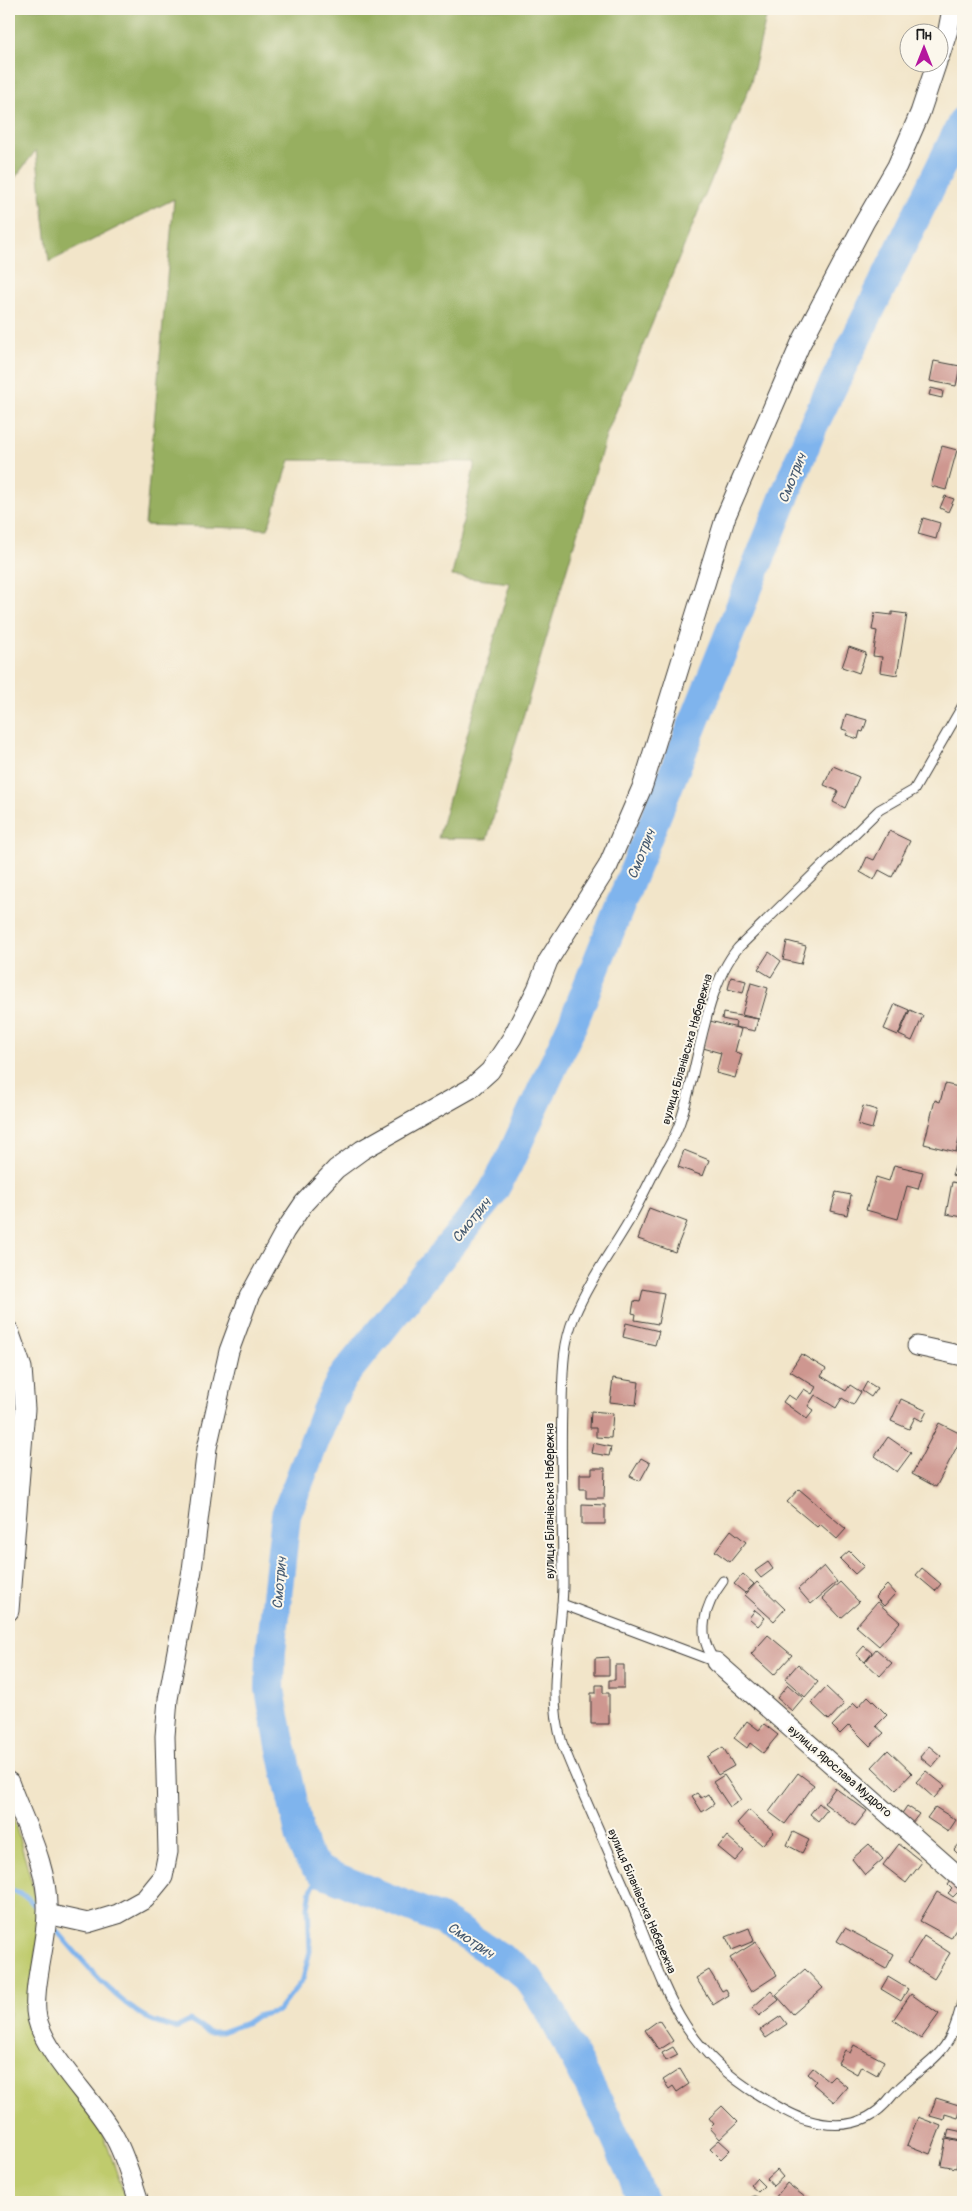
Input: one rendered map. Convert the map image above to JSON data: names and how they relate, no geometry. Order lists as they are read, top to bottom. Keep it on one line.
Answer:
{"streets":{"street":["вулиця Ярослава Мудрого"],"lane":["вулиця Біланівська Набережна"]},"water":["Смотрич"],"north":"top"}
